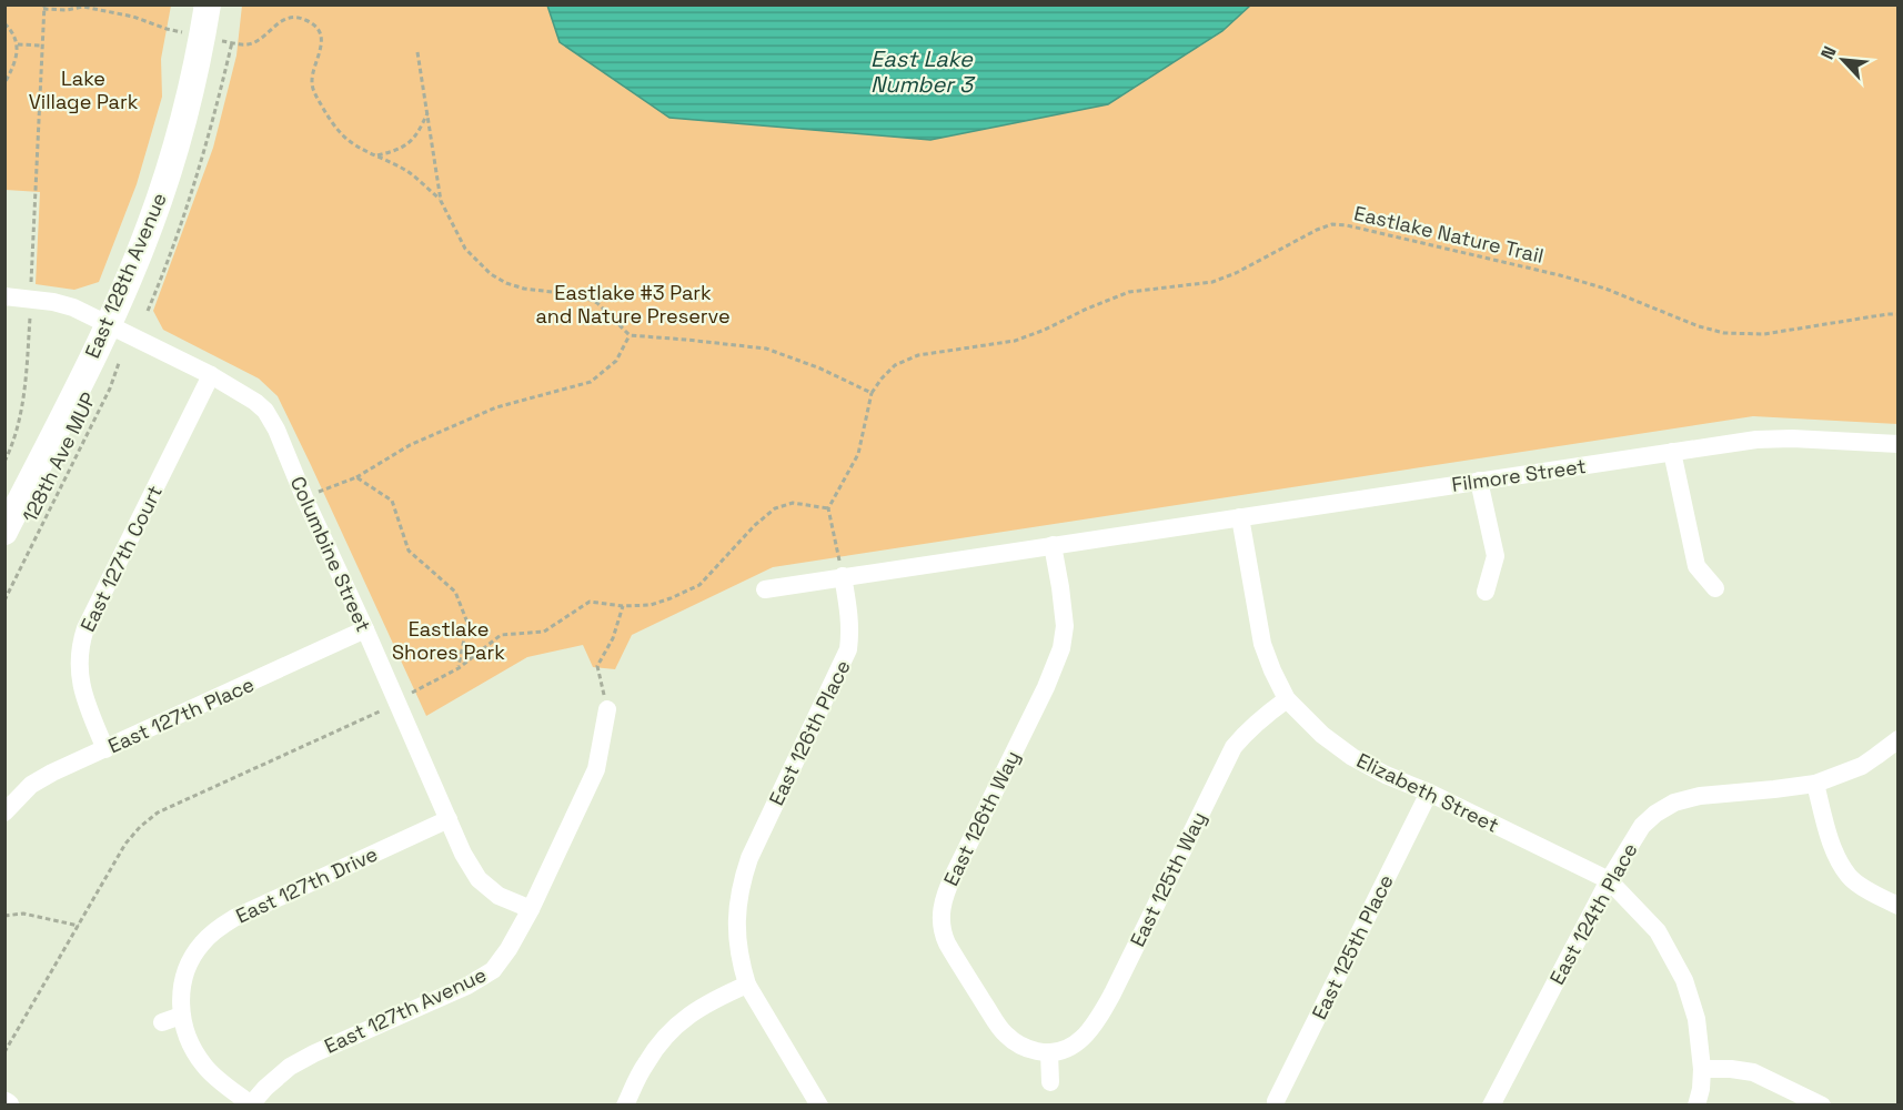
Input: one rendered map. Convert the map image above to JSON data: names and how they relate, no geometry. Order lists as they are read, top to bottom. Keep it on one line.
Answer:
{"streets":{"main road":["East 128th Avenue"],"street":["Filmore Street","Columbine Street","East 127th Court","East 127th Place","East 126th Place","Elizabeth Street","East 126th Way","East 125th Way","East 127th Drive","East 124th Place","East 125th Place","East 127th Avenue"],"path":["Eastlake Nature Trail","128th Ave MUP"]},"crossings":[["East 128th Avenue","Columbine Street"],["Filmore Street","Elizabeth Street"],["Filmore Street","East 126th Way"],["Columbine Street","East 127th Court"],["Columbine Street","East 127th Place"],["Columbine Street","East 127th Drive"],["Columbine Street","East 127th Avenue"],["East 127th Court","East 127th Place"],["Elizabeth Street","East 125th Way"],["Elizabeth Street","East 124th Place"],["Elizabeth Street","East 125th Place"],["East 126th Way","East 125th Way"],["East 127th Drive","East 127th Avenue"]],"water":["East Lake Number 3"],"parks":["Lake Village Park","Eastlake #3 Park and Nature Preserve","Eastlake Shores Park"],"north":"top left"}
